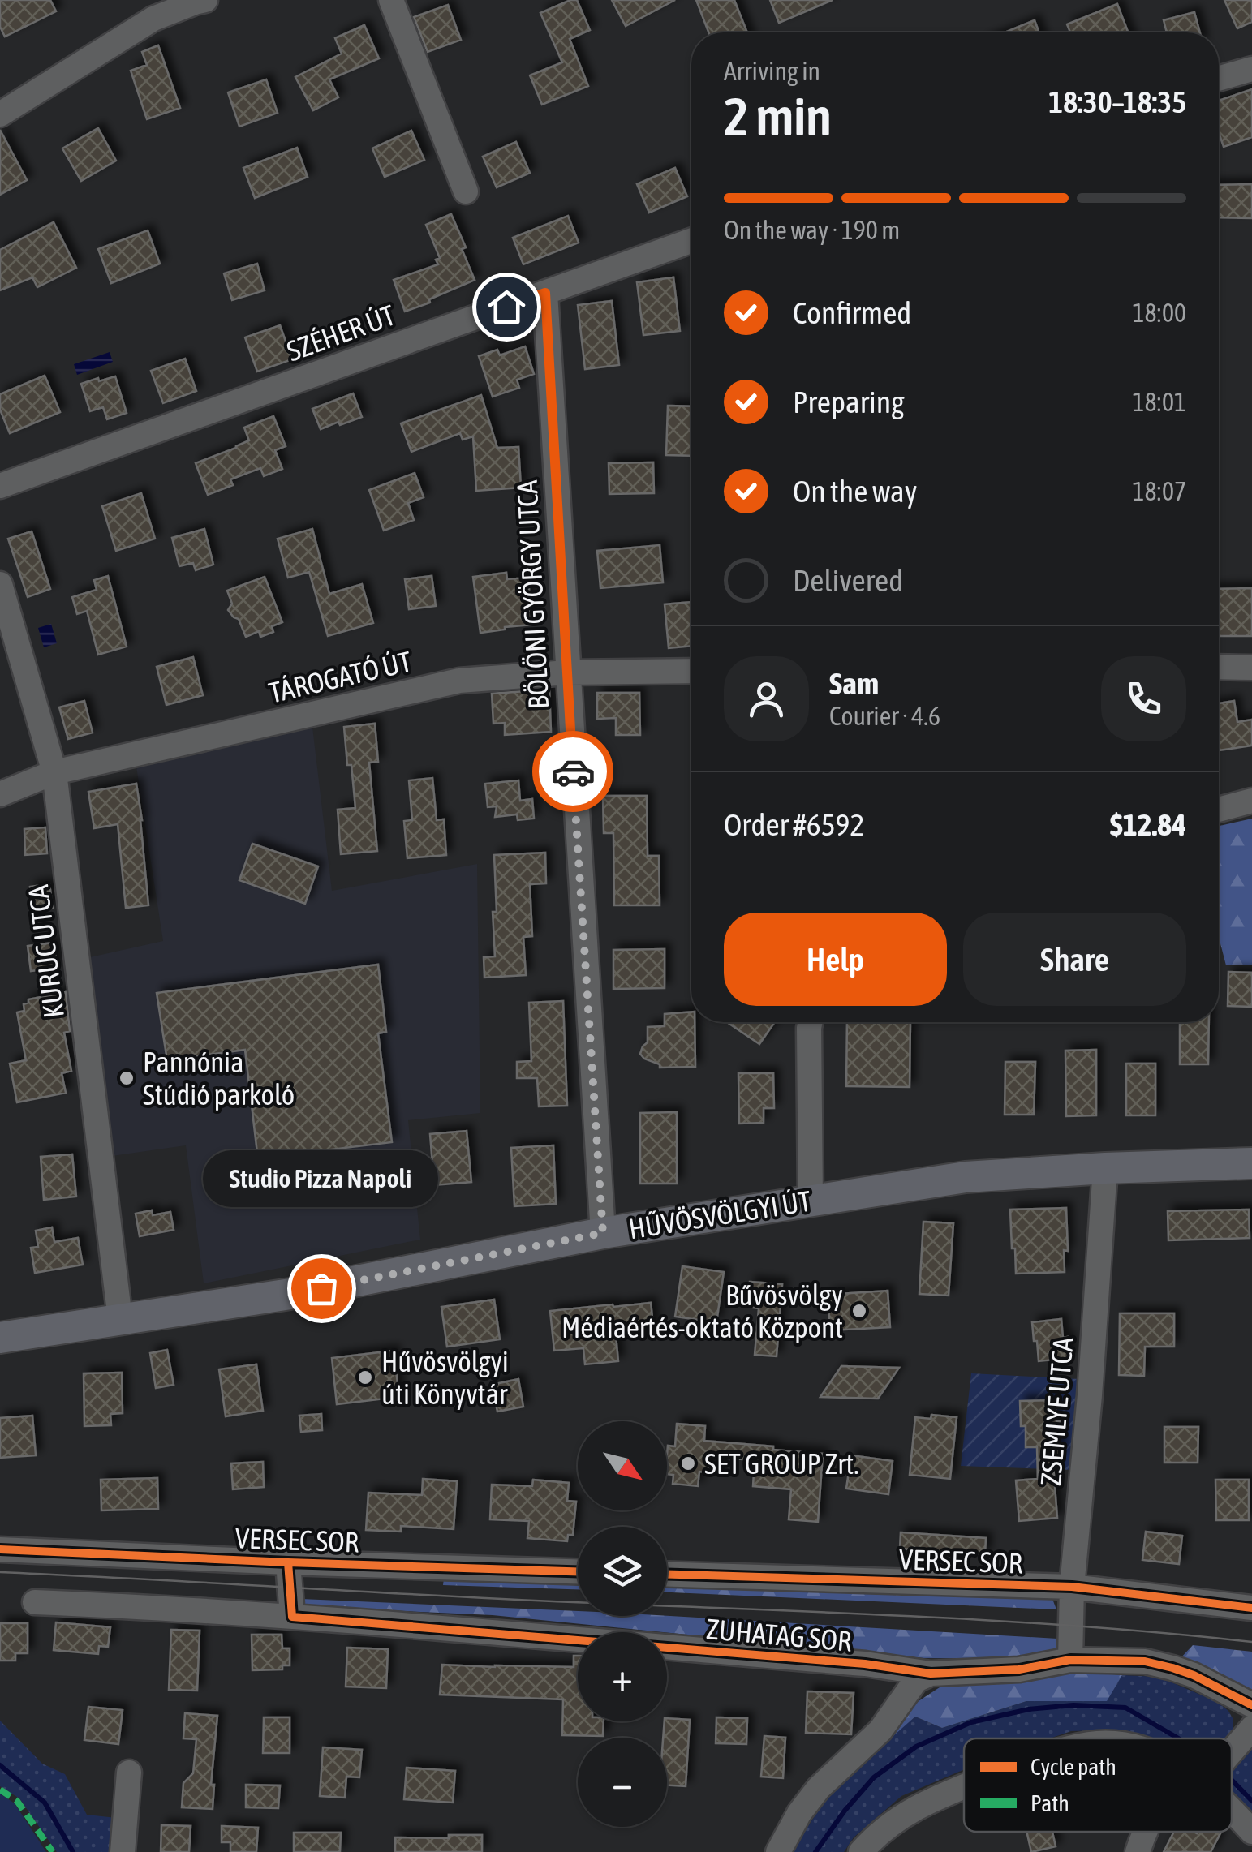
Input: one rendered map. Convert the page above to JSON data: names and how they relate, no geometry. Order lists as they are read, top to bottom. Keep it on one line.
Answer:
{"streets":{"main road":["HŰVÖSVÖLGYI ÚT"],"street":["SZÉHER ÚT","BÖLÖNI GYÖRGY UTCA","TÁROGATÓ ÚT","KURUC UTCA","ZSEMLYE UTCA","VERSEC SOR","ZUHATAG SOR"]},"crossings":[["SZÉHER ÚT","BÖLÖNI GYÖRGY UTCA"],["BÖLÖNI GYÖRGY UTCA","TÁROGATÓ ÚT"],["BÖLÖNI GYÖRGY UTCA","HŰVÖSVÖLGYI ÚT"],["TÁROGATÓ ÚT","KURUC UTCA"],["KURUC UTCA","HŰVÖSVÖLGYI ÚT"],["HŰVÖSVÖLGYI ÚT","ZSEMLYE UTCA"],["ZSEMLYE UTCA","VERSEC SOR"],["ZSEMLYE UTCA","ZUHATAG SOR"]],"places":["Pannónia Stúdió parkoló","Studio Pizza Napoli","Bűvösvölgy Médiaértés-oktató Központ","Hűvösvölgyi úti Könyvtár","SET GROUP Zrt."],"legend":["Cycle path","Path"],"north":"bottom right","page":{"heading":["2 min","Arriving in","18:30–18:35"],"panel":["Sam","Courier · 4.6","Order #6592","$12.84"],"bar":"On the way · 190 m","list":[["Confirmed","18:00"],["Preparing","18:01"],["On the way","18:07"],"Delivered"],"buttons":["Help","Share"],"bubble":"Studio Pizza Napoli","map_buttons":["+","−"]}}
